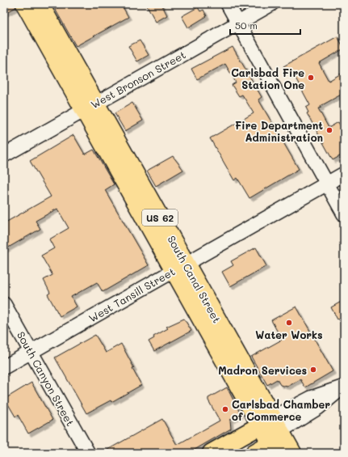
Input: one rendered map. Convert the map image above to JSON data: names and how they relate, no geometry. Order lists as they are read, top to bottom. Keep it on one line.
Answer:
{"streets":{"highway":["US 62","South Canal Street"],"street":["West Bronson Street","West Tansill Street","South Canyon Street"]},"crossings":[["West Bronson Street","South Canal Street"],["South Canal Street","West Tansill Street"],["West Tansill Street","South Canyon Street"]],"places":["Carlsbad Fire Station One","Fire Department Administration","Water Works","Madron Services","Carlsbad Chamber of Commerce"],"scale_bar":"50 m"}
